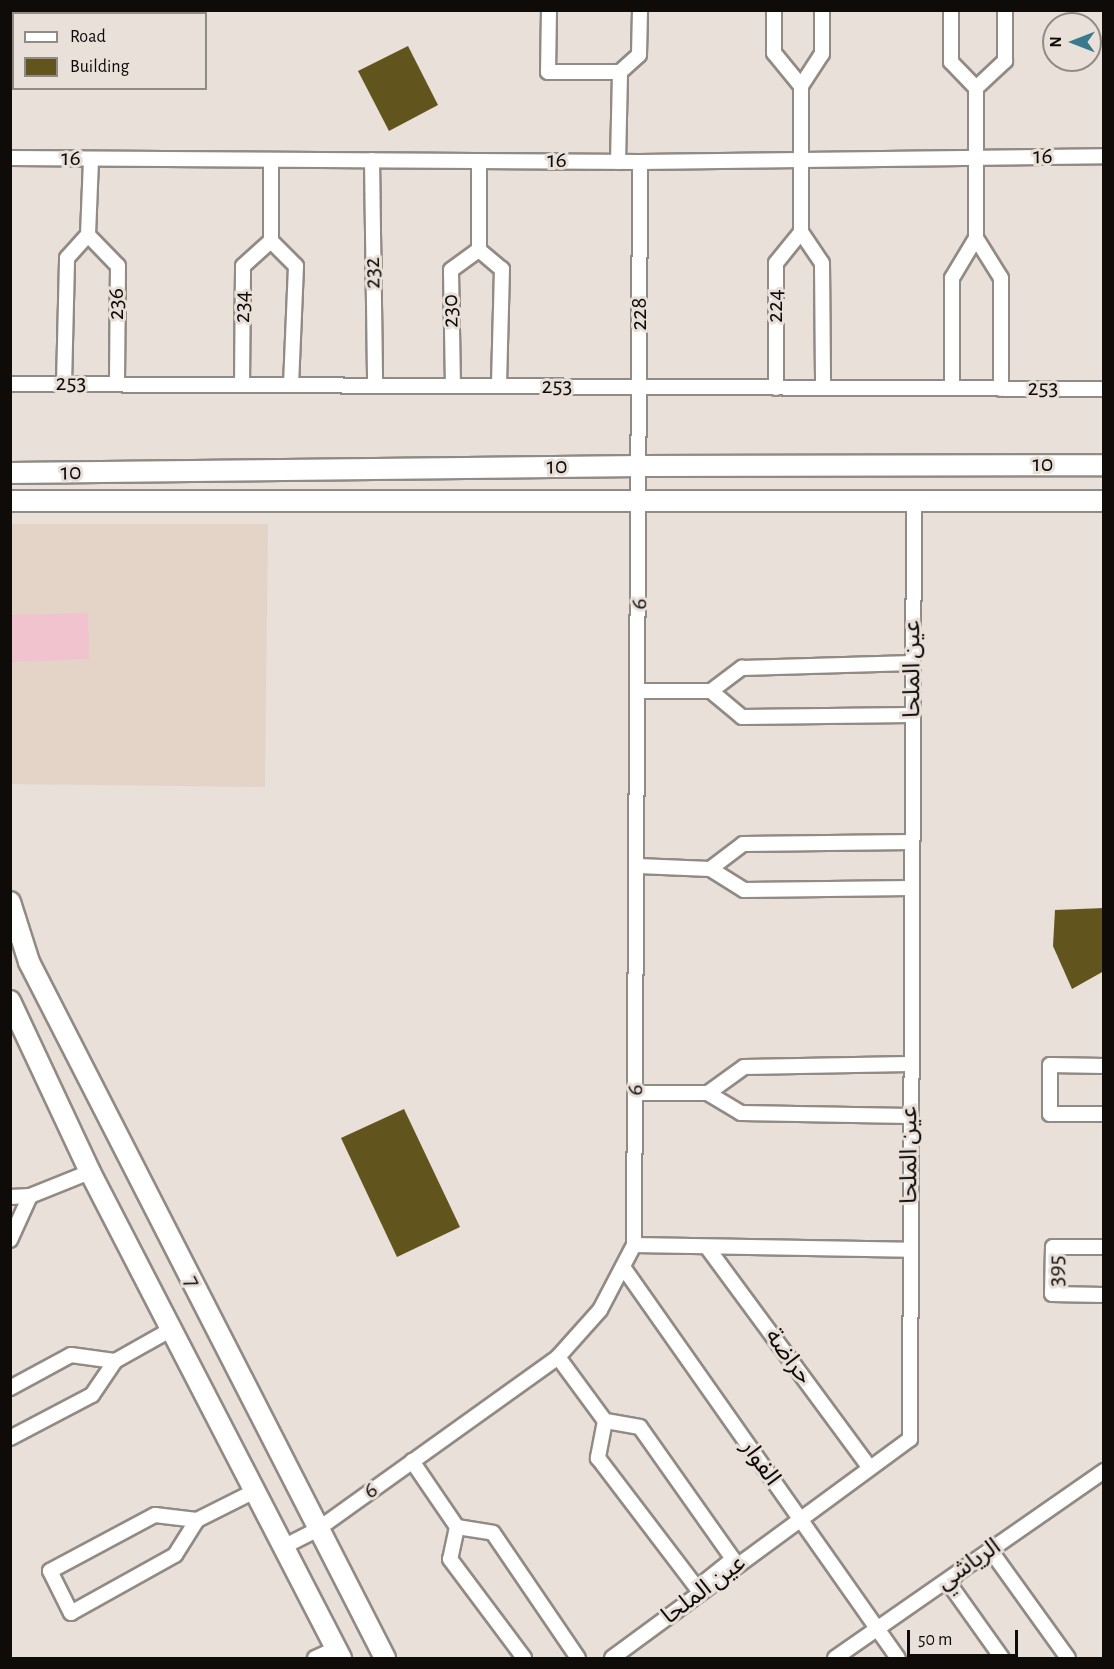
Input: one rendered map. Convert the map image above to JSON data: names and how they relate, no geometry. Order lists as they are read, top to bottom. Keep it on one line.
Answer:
{"streets":{"street":["16","232","236","224","234","230","228","253","10","6","عين الملحا","395","7","حراضة","الفوار","الرياشي"]},"crossings":[["16","232"],["16","228"],["232","253"],["236","253"],["224","253"],["234","253"],["230","253"],["228","253"],["228","10"],["228","6"],["10","6"],["10","عين الملحا"],["6","7"],["6","الفوار"],["عين الملحا","حراضة"],["عين الملحا","الفوار"],["الفوار","الرياشي"]],"legend":["Road","Building"],"scale_bar":"50 m","north":"left"}
